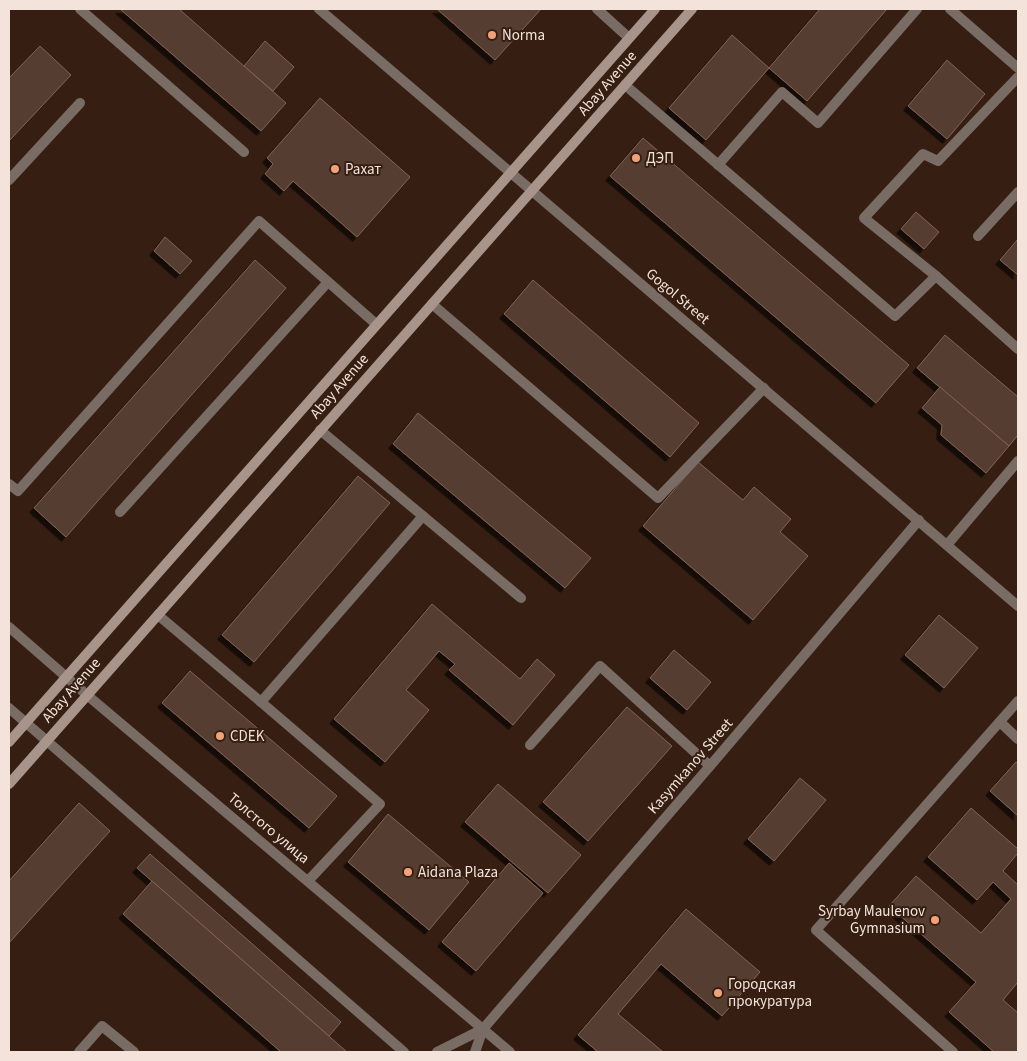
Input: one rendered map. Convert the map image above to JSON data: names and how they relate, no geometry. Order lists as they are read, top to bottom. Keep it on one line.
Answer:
{"streets":{"main road":["Abay Avenue"],"street":["Gogol Street","Kasymkanov Street","Толстого улица"]},"crossings":[["Abay Avenue","Gogol Street"],["Abay Avenue","Толстого улица"],["Gogol Street","Kasymkanov Street"],["Kasymkanov Street","Толстого улица"]],"places":["Norma","ДЭП","Рахат","CDEK","Aidana Plaza","Syrbay Maulenov Gymnasium","Городская прокуратура"]}
